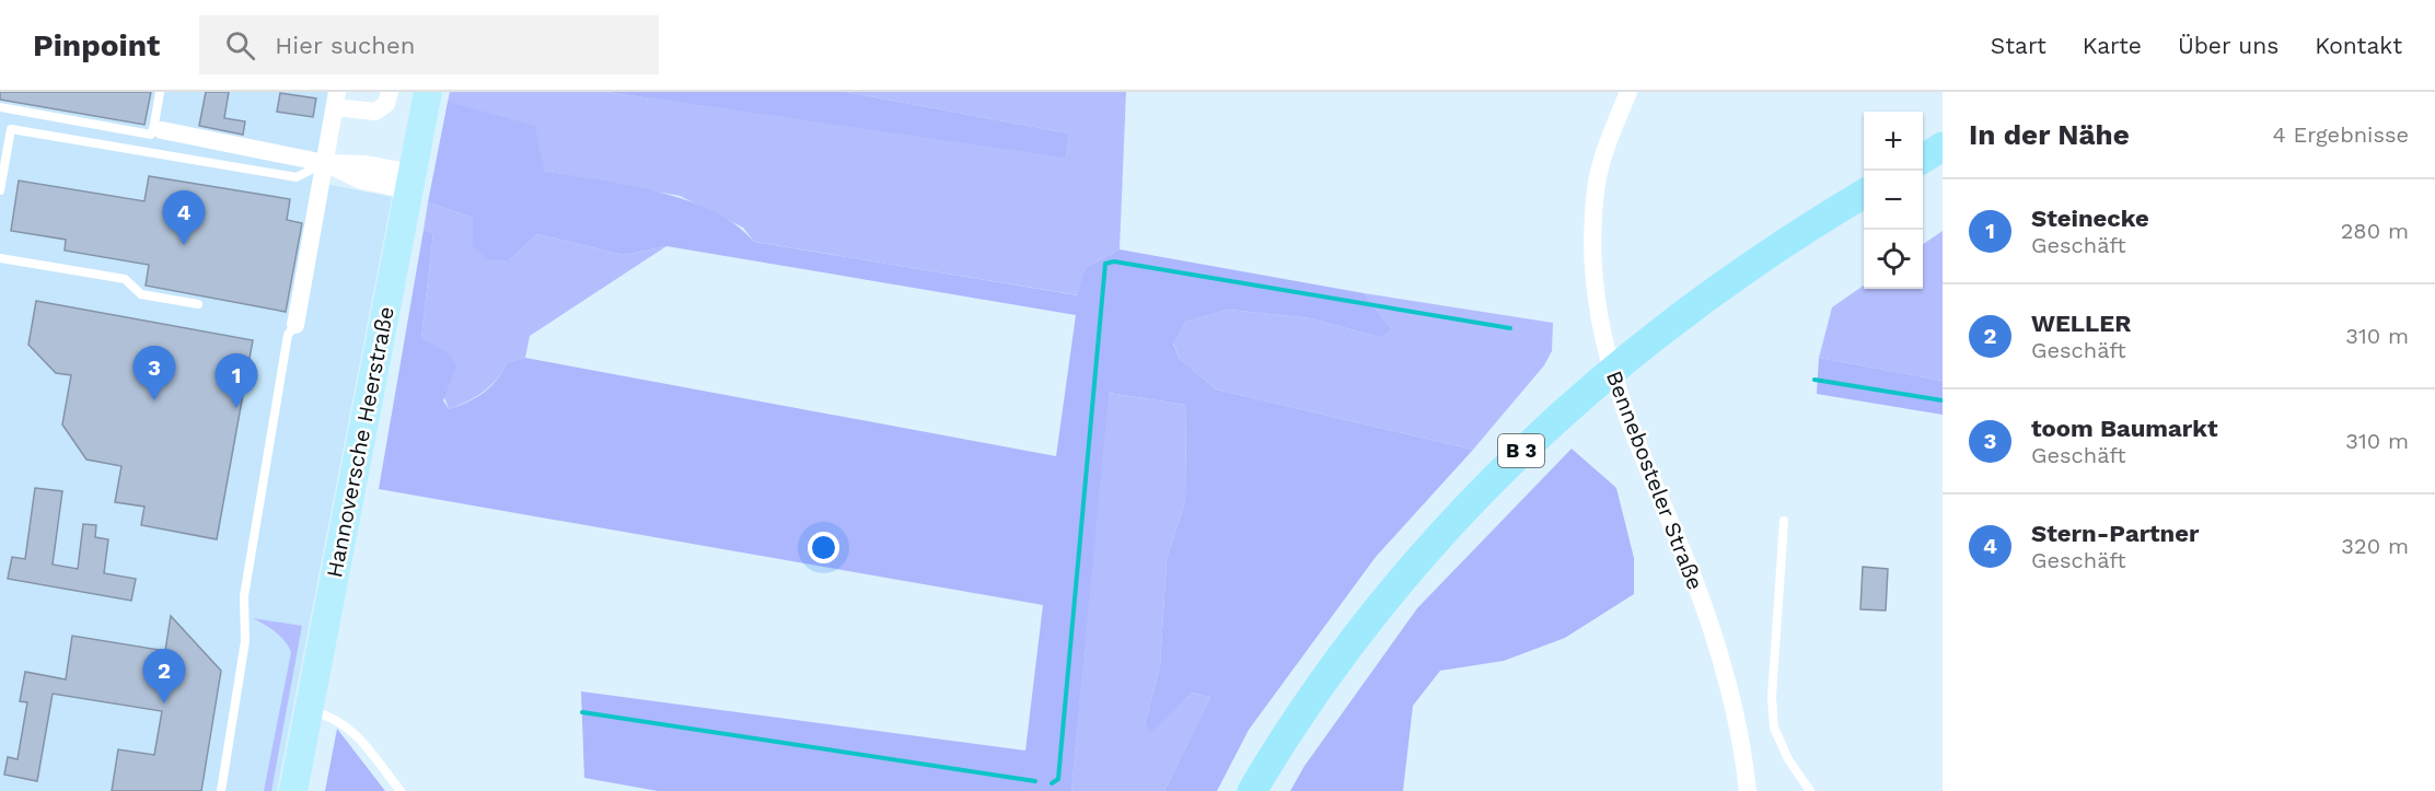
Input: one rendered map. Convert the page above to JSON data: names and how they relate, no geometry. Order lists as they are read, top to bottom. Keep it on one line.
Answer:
{"streets":{"highway":["B 3"],"main road":["Hannoversche Heerstraße"],"street":["Bennebosteler Straße"]},"page":{"header":"Pinpoint","search":"Hier suchen","nav":["Start","Karte","Über uns","Kontakt"],"heading":["In der Nähe","4 Ergebnisse"],"map_buttons":["+","−"],"list":[{"mark":"1","name":"Steinecke","note":"Geschäft","value":"280 m"},{"mark":"2","name":"WELLER","note":"Geschäft","value":"310 m"},{"mark":"3","name":"toom Baumarkt","note":"Geschäft","value":"310 m"},{"mark":"4","name":"Stern-Partner","note":"Geschäft","value":"320 m"}],"pins":["4","3","1","2"]}}
